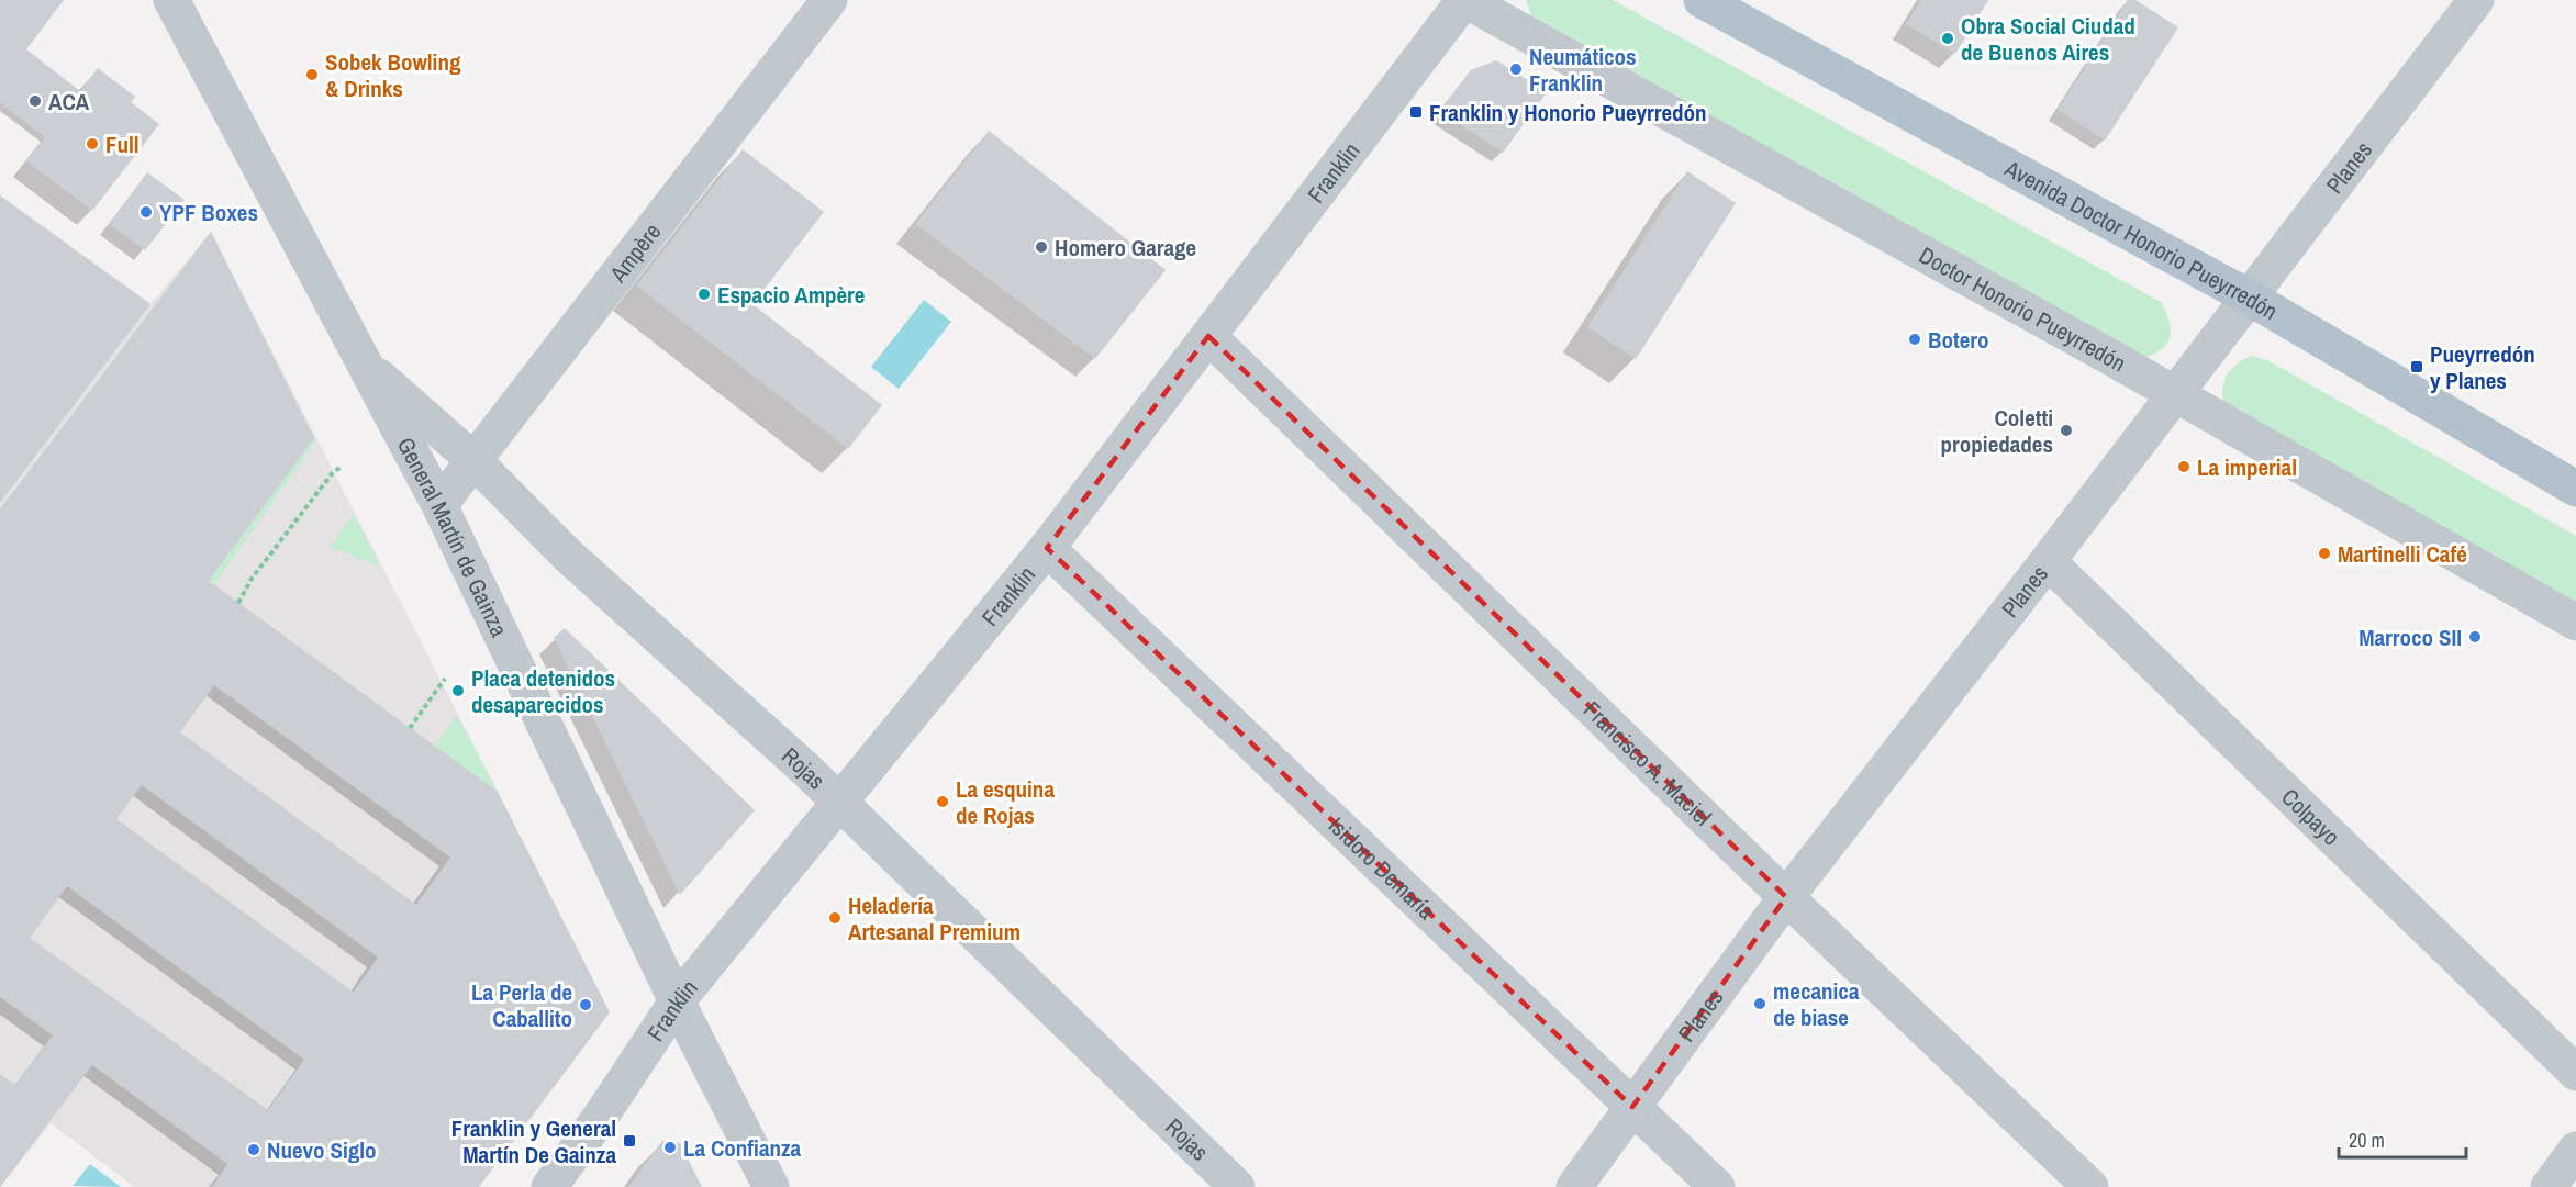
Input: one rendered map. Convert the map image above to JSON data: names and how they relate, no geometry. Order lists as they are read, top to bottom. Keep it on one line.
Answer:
{"streets":{"main road":["Avenida Doctor Honorio Pueyrredón"],"street":["Planes","Franklin","Ampère","Doctor Honorio Pueyrredón","General Martín de Gainza","Francisco A. Maciel","Rojas","Colpayo","Isidoro Demaría"]},"crossings":[["Planes","Avenida Doctor Honorio Pueyrredón"],["Planes","Doctor Honorio Pueyrredón"],["Planes","Francisco A. Maciel"],["Planes","Colpayo"],["Planes","Isidoro Demaría"],["Franklin","Doctor Honorio Pueyrredón"],["Franklin","General Martín de Gainza"],["Franklin","Francisco A. Maciel"],["Franklin","Rojas"],["Franklin","Isidoro Demaría"],["Ampère","General Martín de Gainza"],["Ampère","Rojas"],["General Martín de Gainza","Rojas"]],"places":{"other":["Obra Social Ciudad de Buenos Aires","Neumáticos Franklin","Sobek Bowling & Drinks","ACA","Full","YPF Boxes","Homero Garage","Espacio Ampère","Botero","Coletti propiedades","La imperial","Martinelli Café","Marroco SII","Placa detenidos desaparecidos","La esquina de Rojas","Heladería Artesanal Premium","mecanica de biase","La Perla de Caballito","La Confianza","Nuevo Siglo"],"transit":["Franklin y Honorio Pueyrredón","Pueyrredón y Planes","Franklin y General Martín De Gainza"]},"scale_bar":"20 m"}
